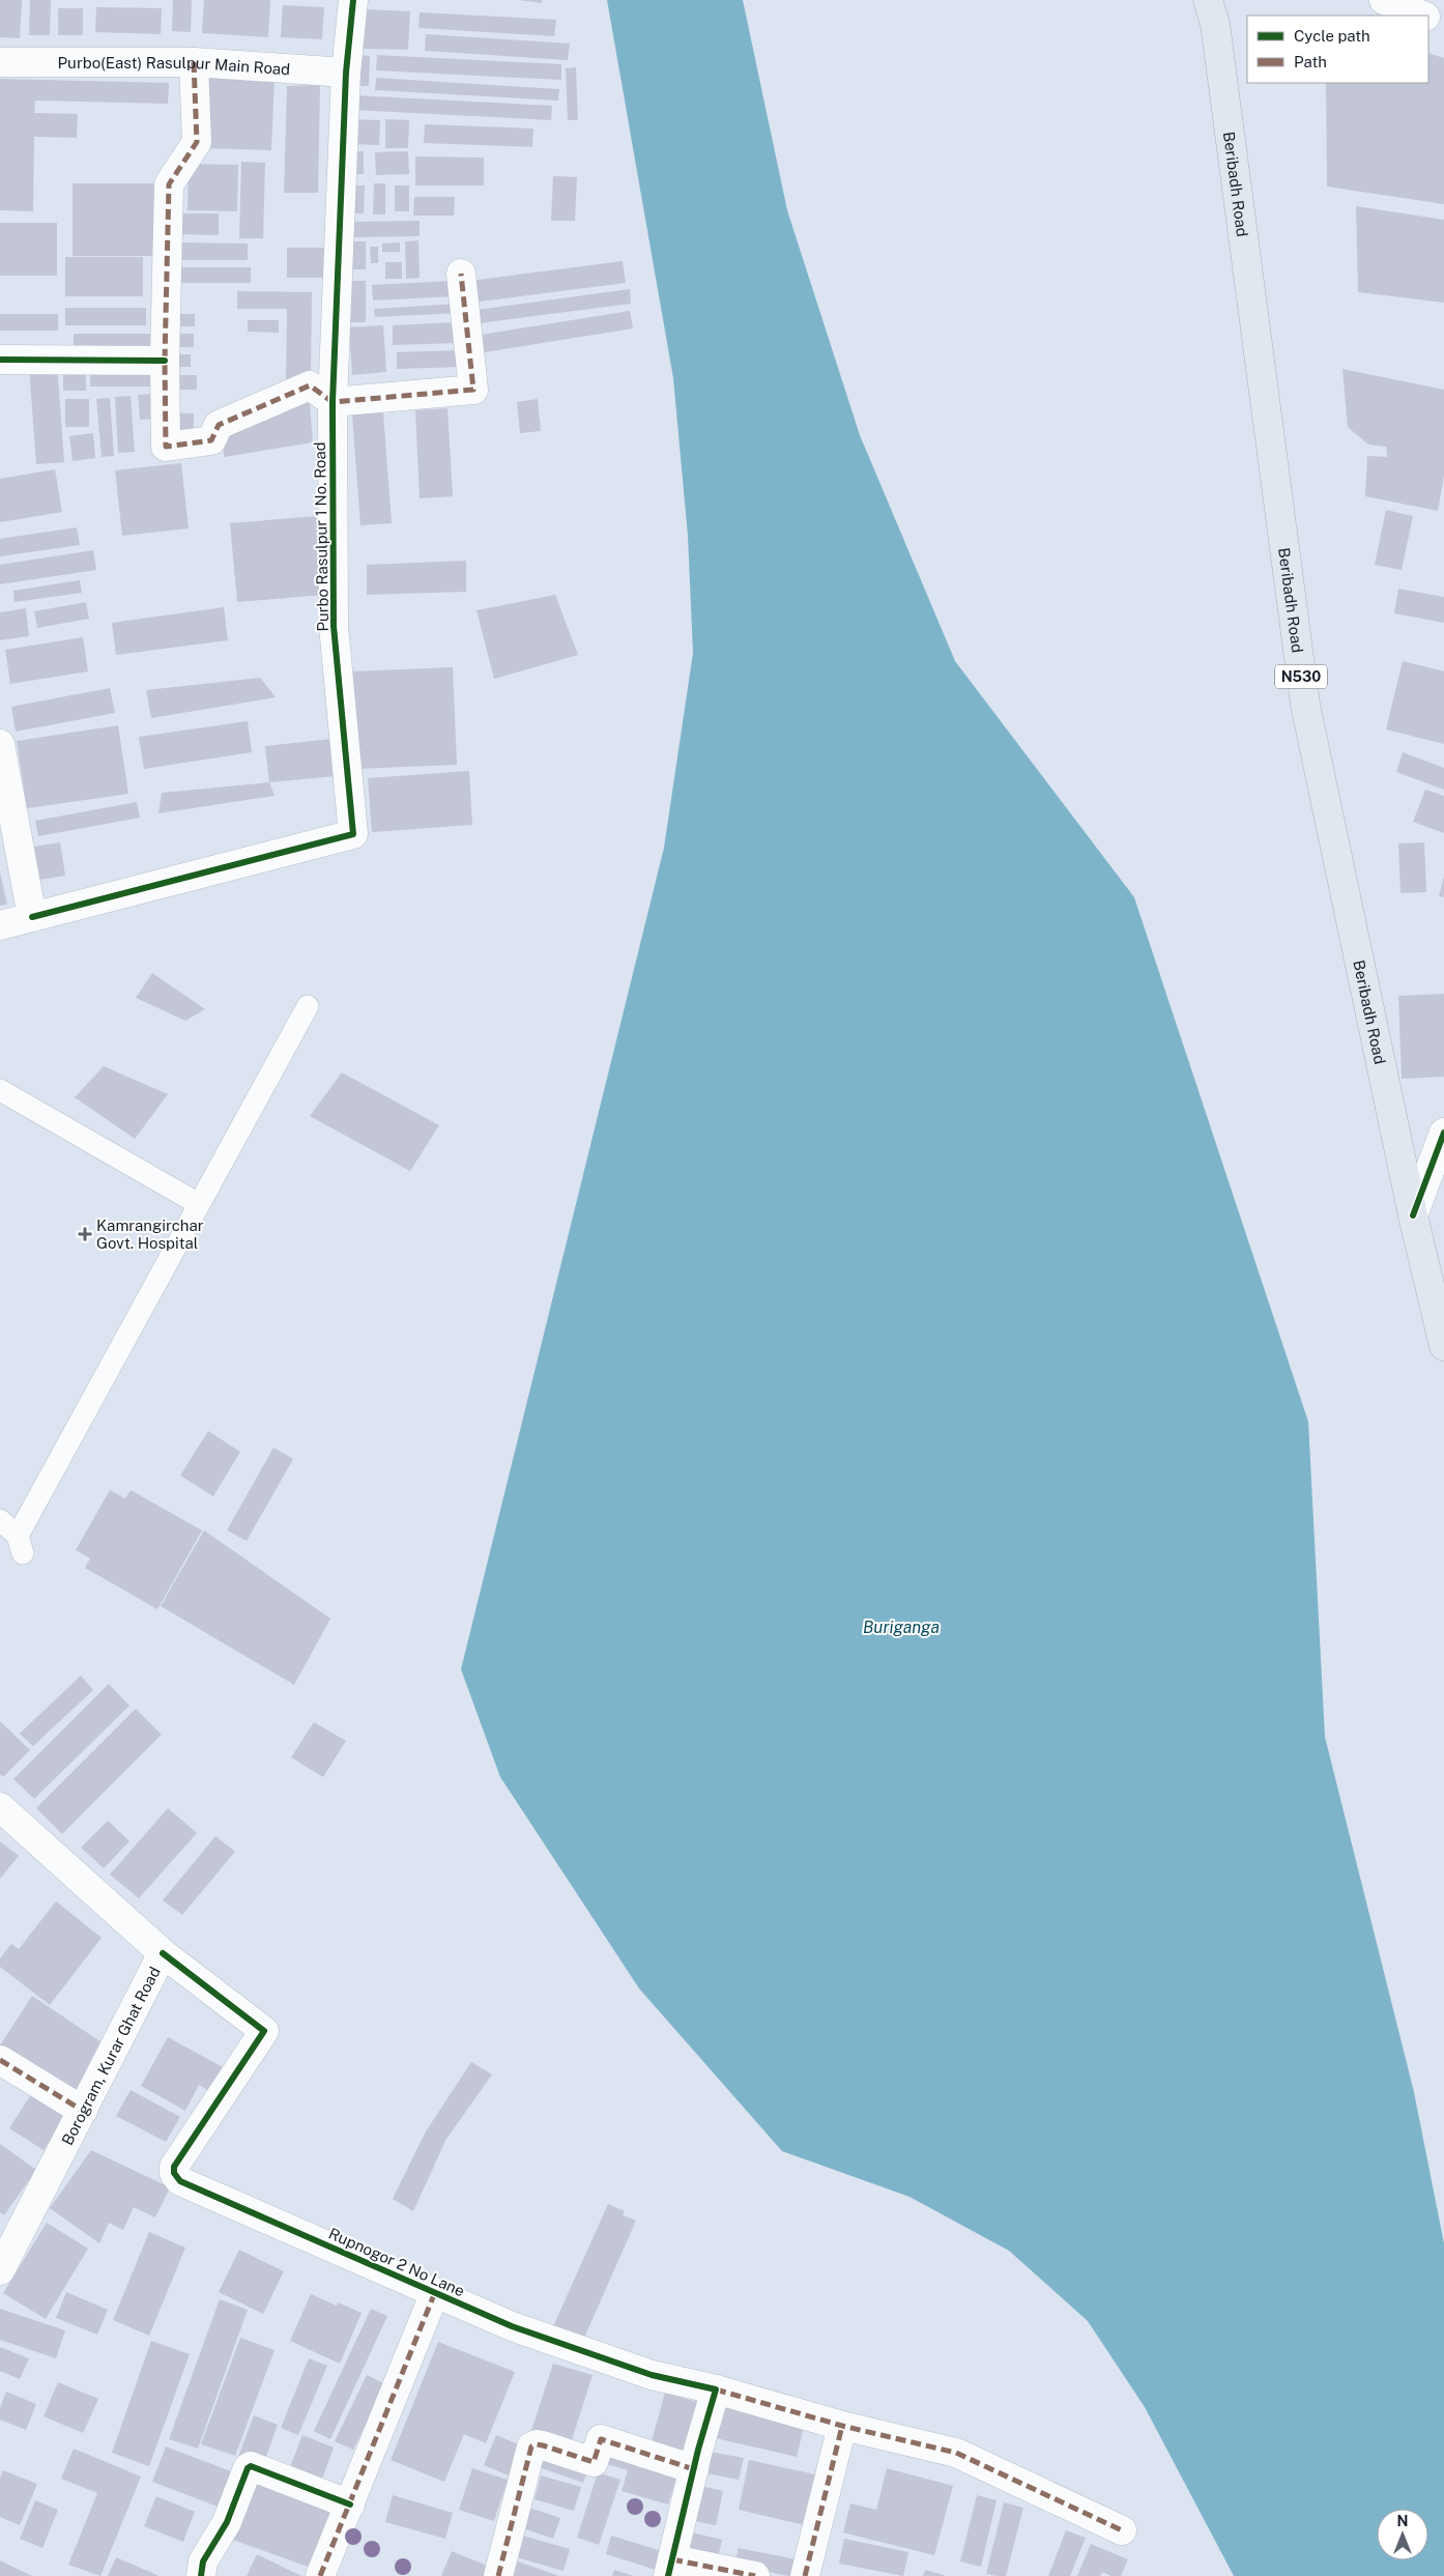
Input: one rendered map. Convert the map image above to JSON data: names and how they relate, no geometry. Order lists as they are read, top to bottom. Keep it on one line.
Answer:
{"streets":{"highway":["Beribadh Road","N530"],"street":["Purbo(East) Rasulpur Main Road","Purbo Rasulpur 1 No. Road","Borogram, Kurar Ghat Road","Rupnogor 2 No Lane"]},"crossings":[["Purbo(East) Rasulpur Main Road","Purbo Rasulpur 1 No. Road"],["Borogram, Kurar Ghat Road","Rupnogor 2 No Lane"]],"water":["Buriganga"],"places":{"health":["Kamrangirchar Govt. Hospital"]},"legend":["Cycle path","Path"],"north":"top"}
